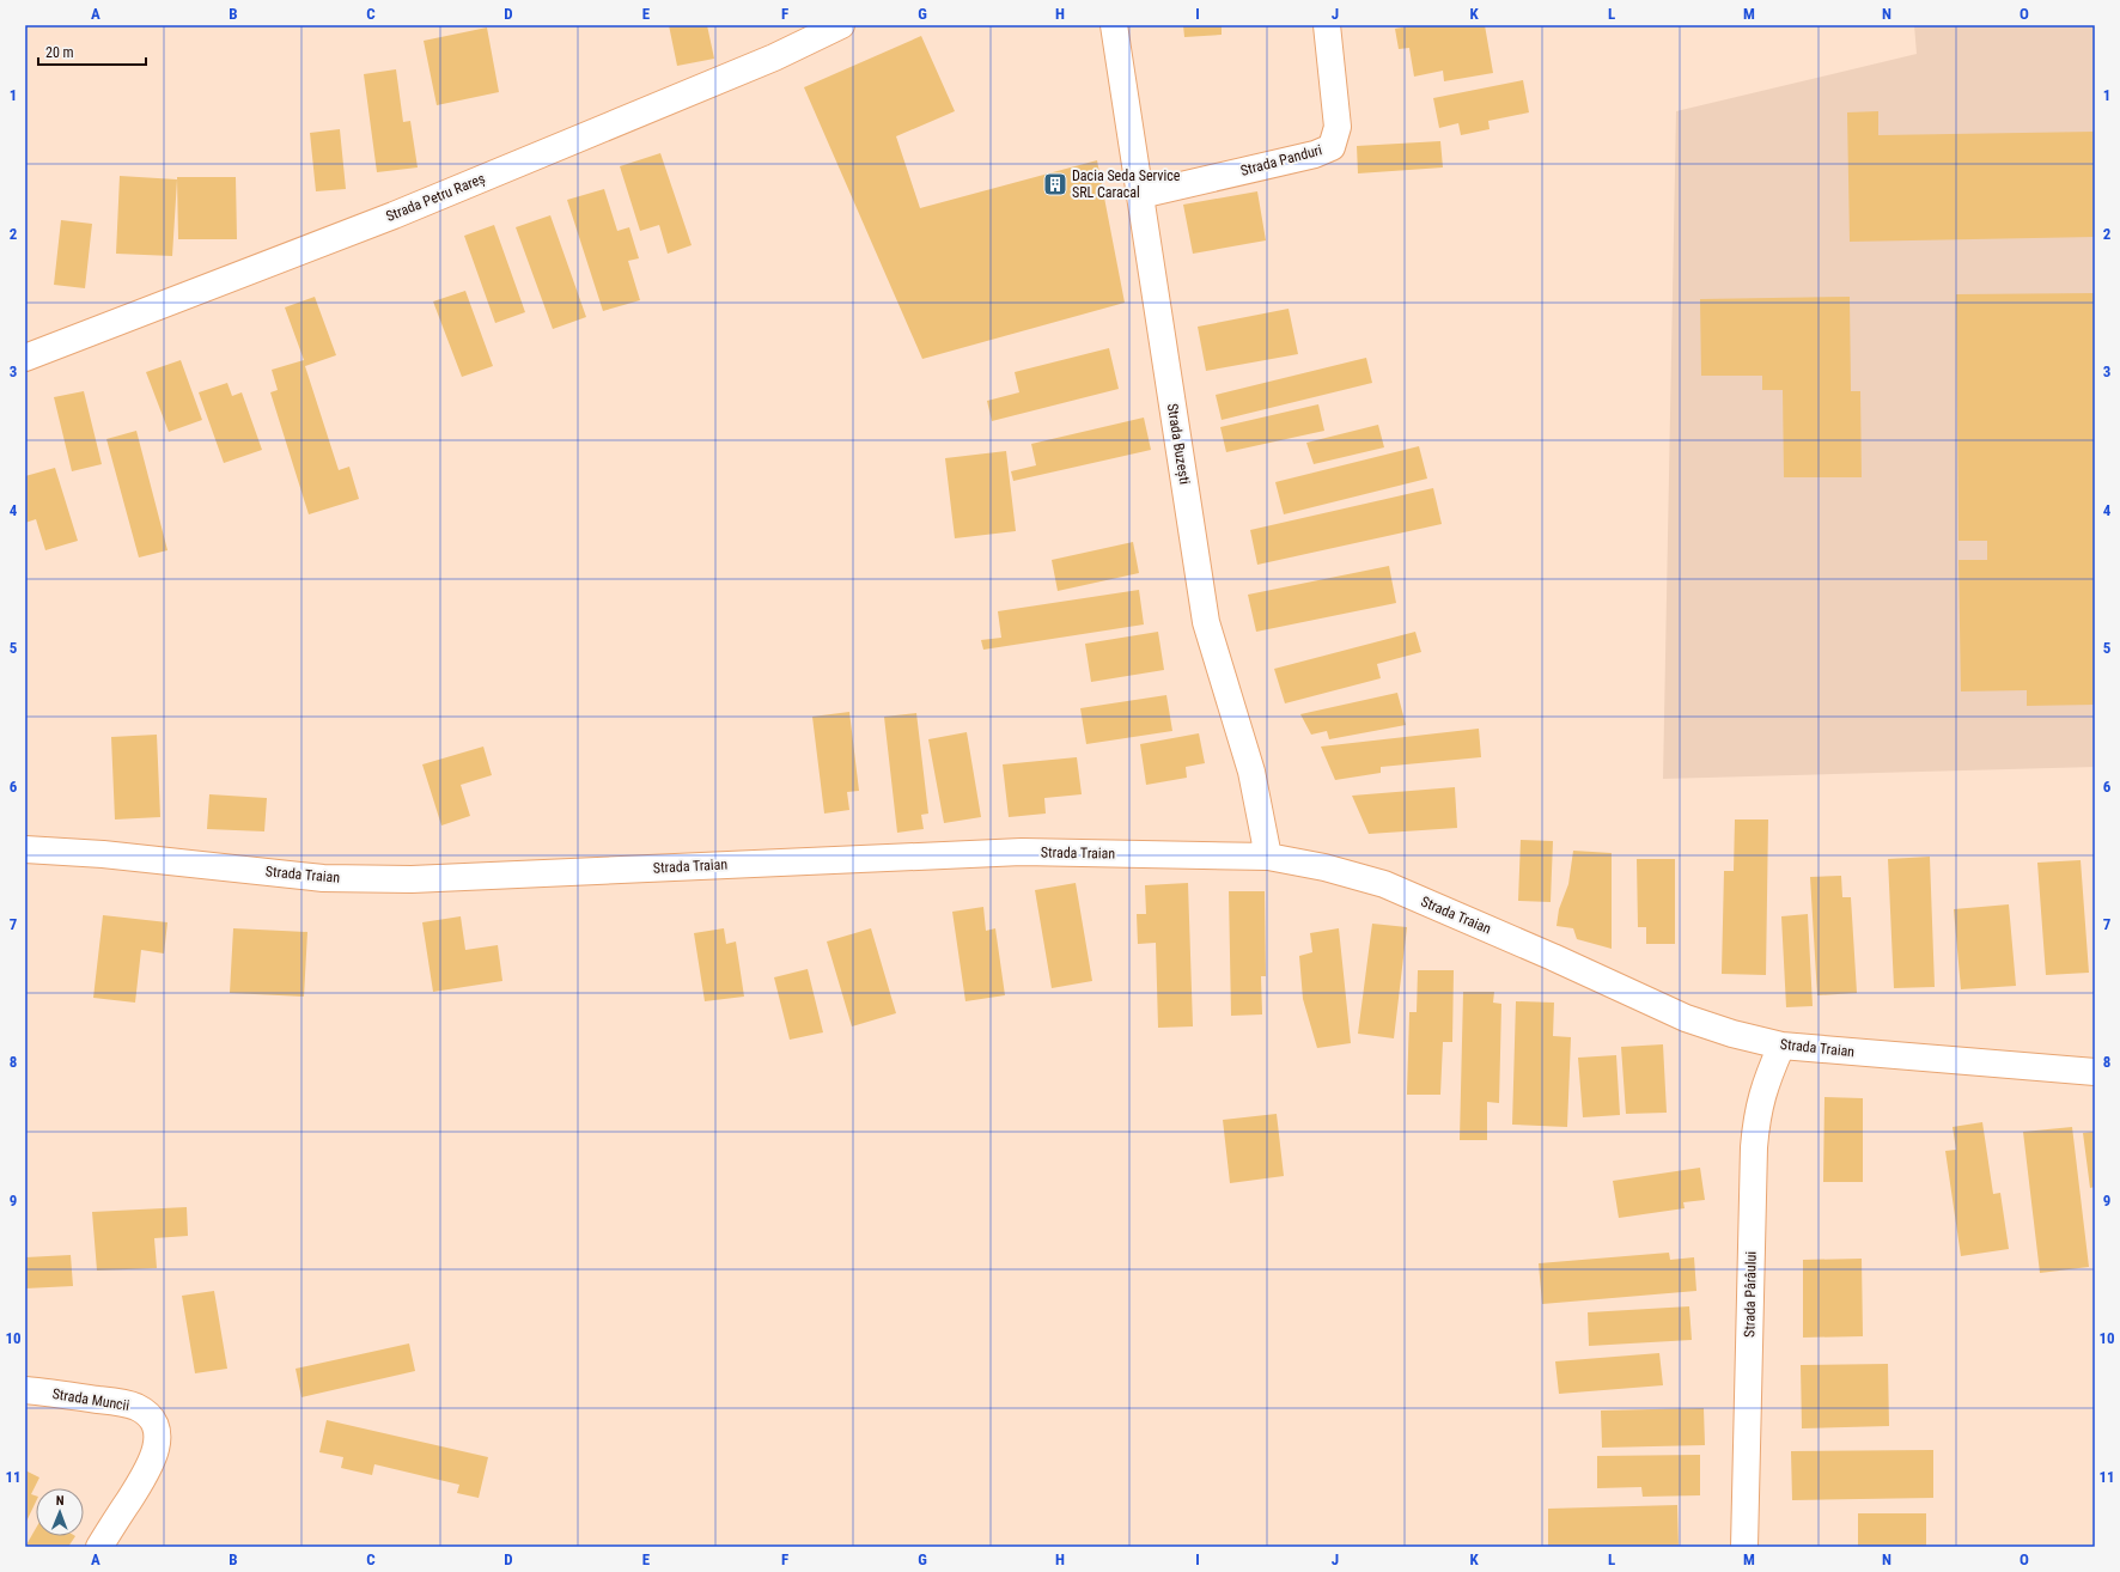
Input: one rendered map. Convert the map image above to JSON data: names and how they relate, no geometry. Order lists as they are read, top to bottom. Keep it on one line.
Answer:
{"streets":{"street":["Strada Panduri","Strada Petru Rareș","Strada Buzești","Strada Traian","Strada Pârâului","Strada Muncii"]},"crossings":[["Strada Panduri","Strada Buzești"],["Strada Buzești","Strada Traian"],["Strada Traian","Strada Pârâului"]],"places":{"building":["Dacia Seda Service SRL Caracal"]},"scale_bar":"20 m","north":"top","grid":{"columns":["A","B","C","D","E","F","G","H","I","J","K","L","M","N","O"],"rows":["1","2","3","4","5","6","7","8","9","10","11"]}}
